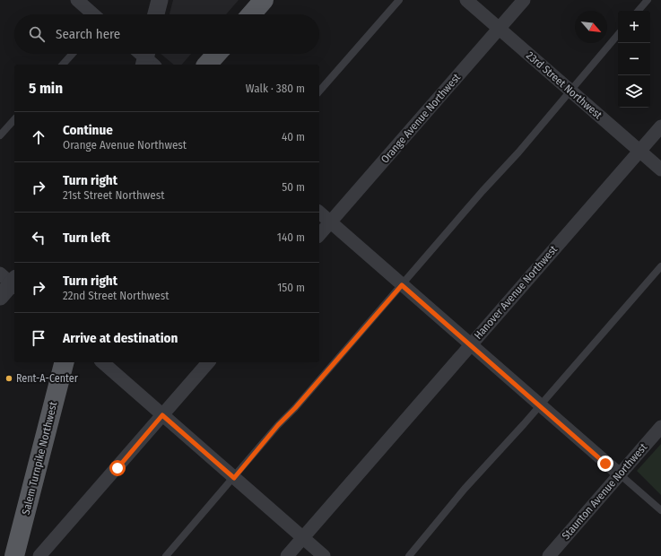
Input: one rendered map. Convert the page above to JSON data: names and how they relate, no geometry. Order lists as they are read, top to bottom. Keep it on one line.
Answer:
{"streets":{"main road":["Salem Turnpike Northwest"],"street":["23rd Street Northwest","Orange Avenue Northwest","Hanover Avenue Northwest","Staunton Avenue Northwest"]},"crossings":[["23rd Street Northwest","Orange Avenue Northwest"],["23rd Street Northwest","Hanover Avenue Northwest"]],"places":["Rent-A-Center"],"north":"bottom right","page":{"map_buttons":["+","−"],"search":"Search here","heading":["5 min","Walk · 380 m"],"list":[["Continue","Orange Avenue Northwest","40 m"],["Turn right","21st Street Northwest","50 m"],["Turn left","140 m"],["Turn right","22nd Street Northwest","150 m"],"Arrive at destination"]}}
